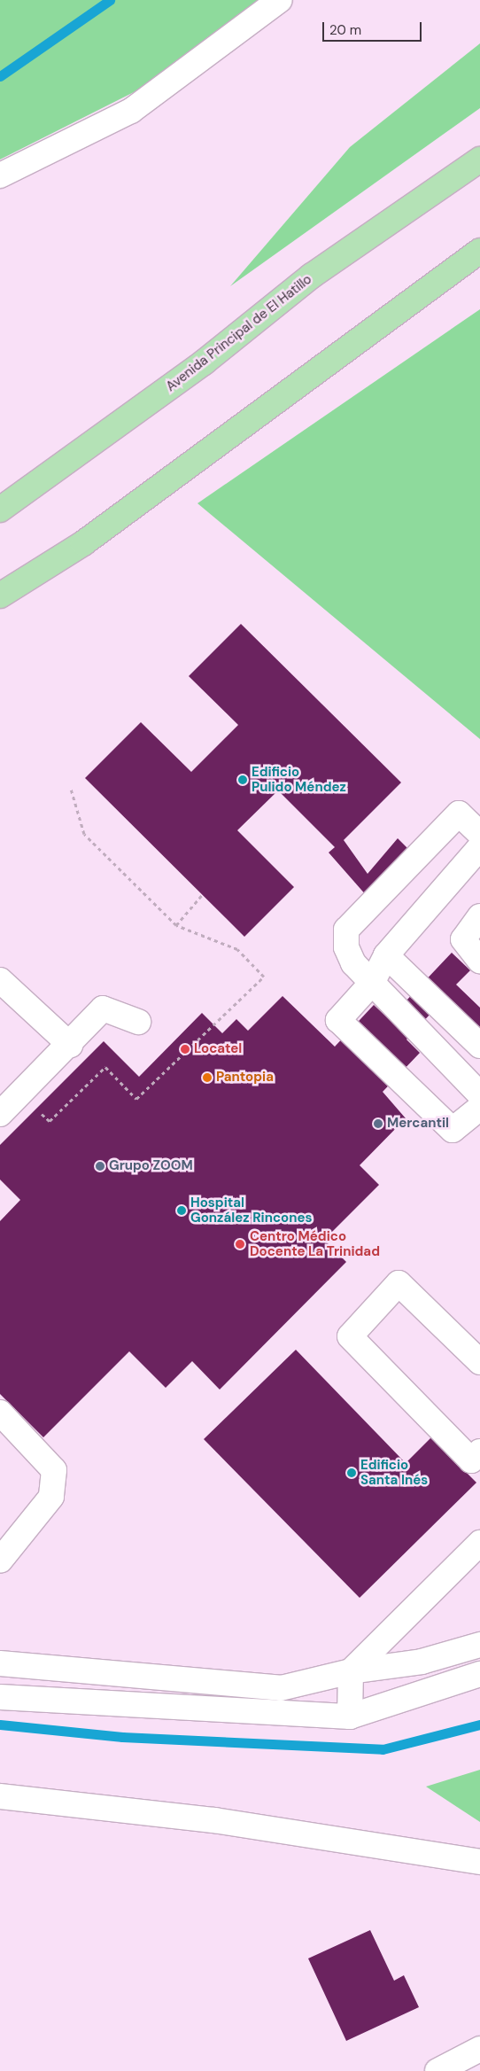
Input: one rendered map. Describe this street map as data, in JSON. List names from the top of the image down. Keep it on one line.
{"streets":{"main road":["Avenida Principal de El Hatillo"]},"places":["Edificio Pulido Méndez","Locatel","Pantopia","Mercantil","Grupo ZOOM","Hospital González Rincones","Centro Médico Docente La Trinidad","Edificio Santa Inés"],"scale_bar":"20 m"}
